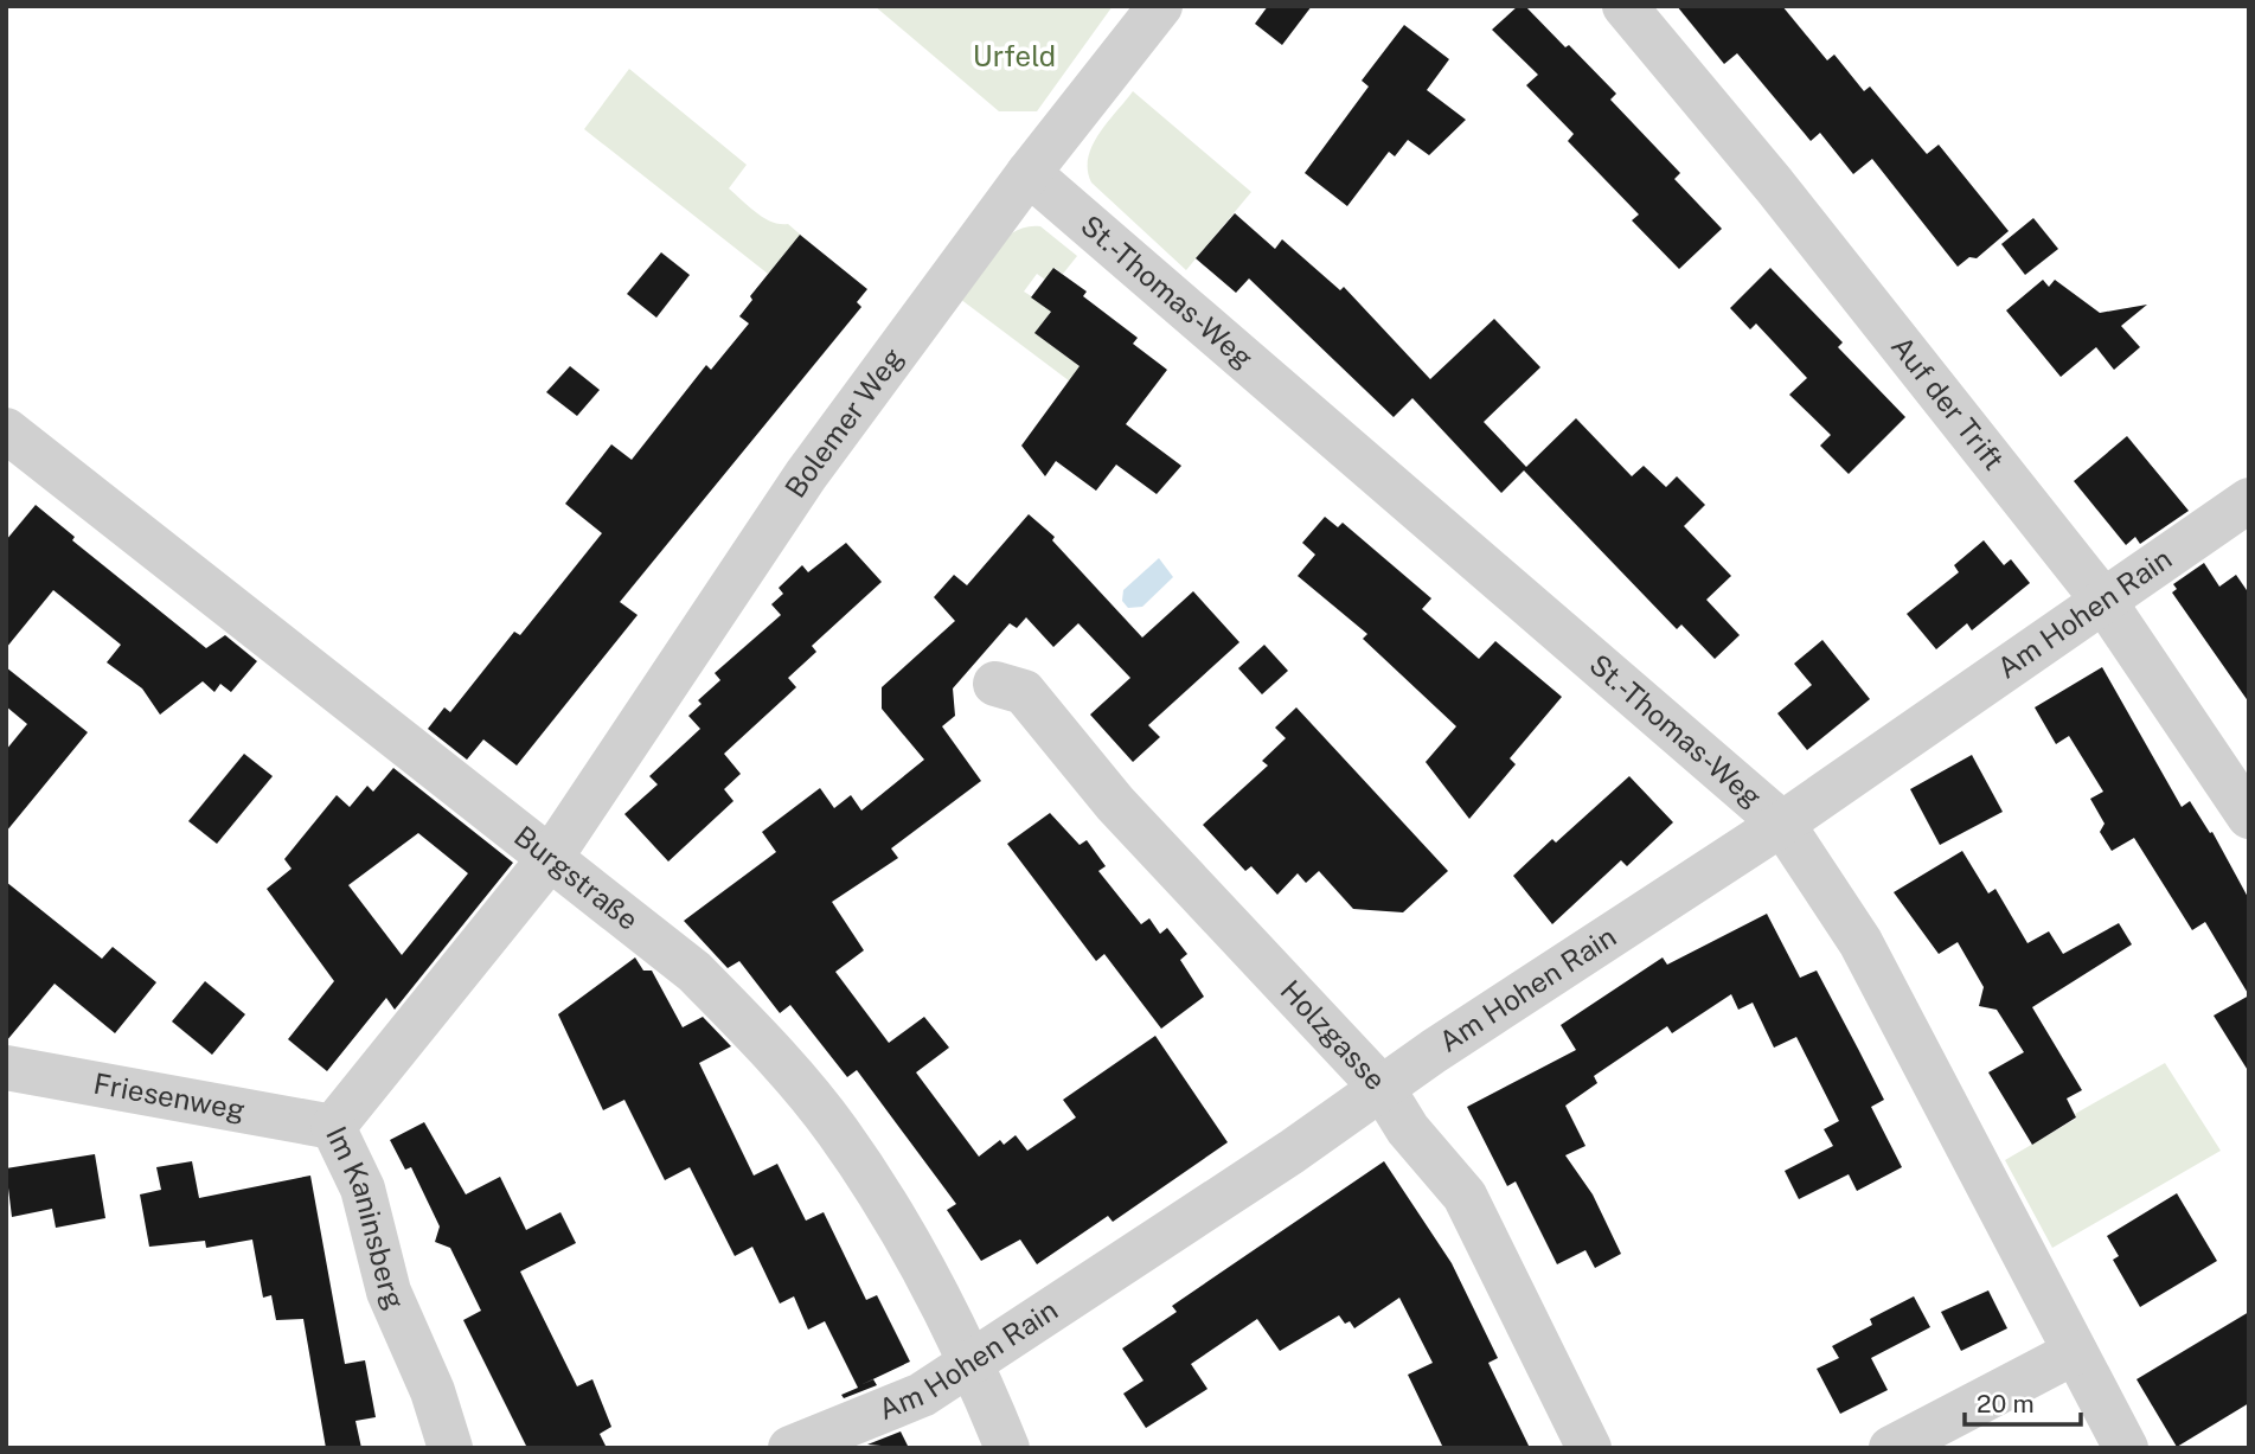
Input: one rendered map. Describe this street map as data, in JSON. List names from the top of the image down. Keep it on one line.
{"streets":{"street":["St.-Thomas-Weg","Auf der Trift","Bolemer Weg","Am Hohen Rain","Burgstraße","Holzgasse","Friesenweg","Im Kaninsberg"]},"crossings":[["St.-Thomas-Weg","Bolemer Weg"],["St.-Thomas-Weg","Am Hohen Rain"],["Auf der Trift","Am Hohen Rain"],["Bolemer Weg","Burgstraße"],["Bolemer Weg","Im Kaninsberg"],["Am Hohen Rain","Burgstraße"],["Am Hohen Rain","Holzgasse"],["Burgstraße","Im Kaninsberg"],["Friesenweg","Im Kaninsberg"]],"parks":["Urfeld"],"scale_bar":"20 m"}
